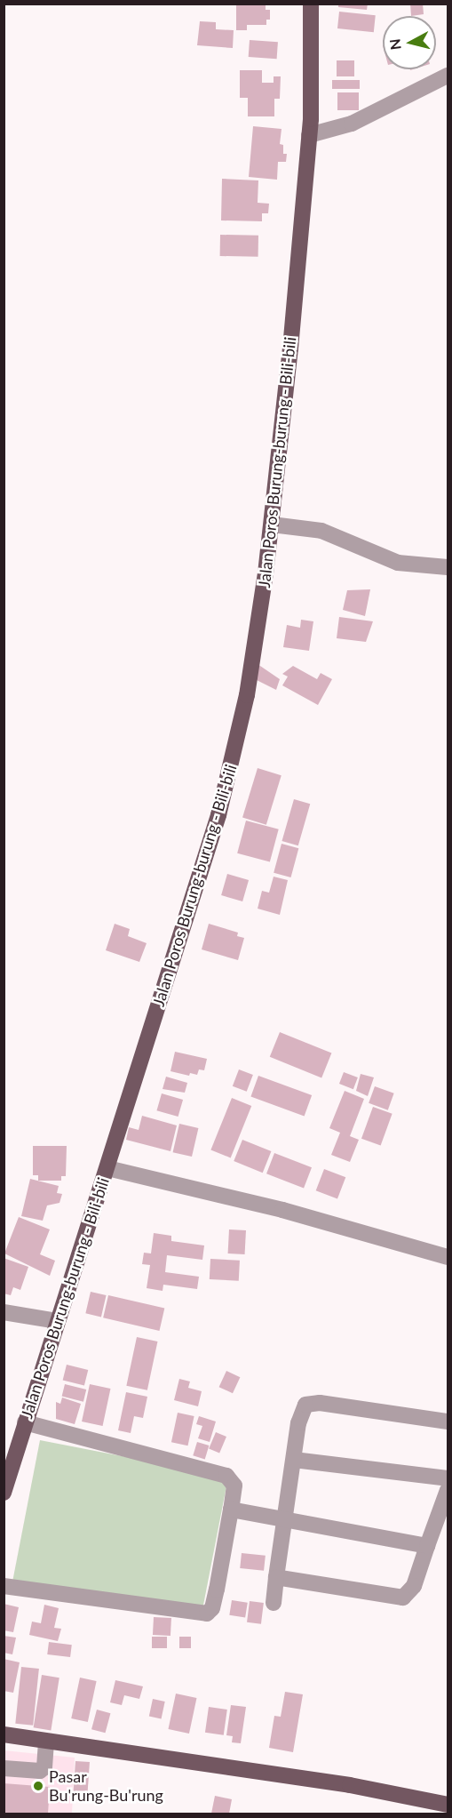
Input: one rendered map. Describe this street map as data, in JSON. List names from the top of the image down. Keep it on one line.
{"streets":{"main road":["Jalan Poros Burung-burung - Bili-bili"]},"places":["Pasar Bu'rung-Bu'rung"],"north":"left"}
